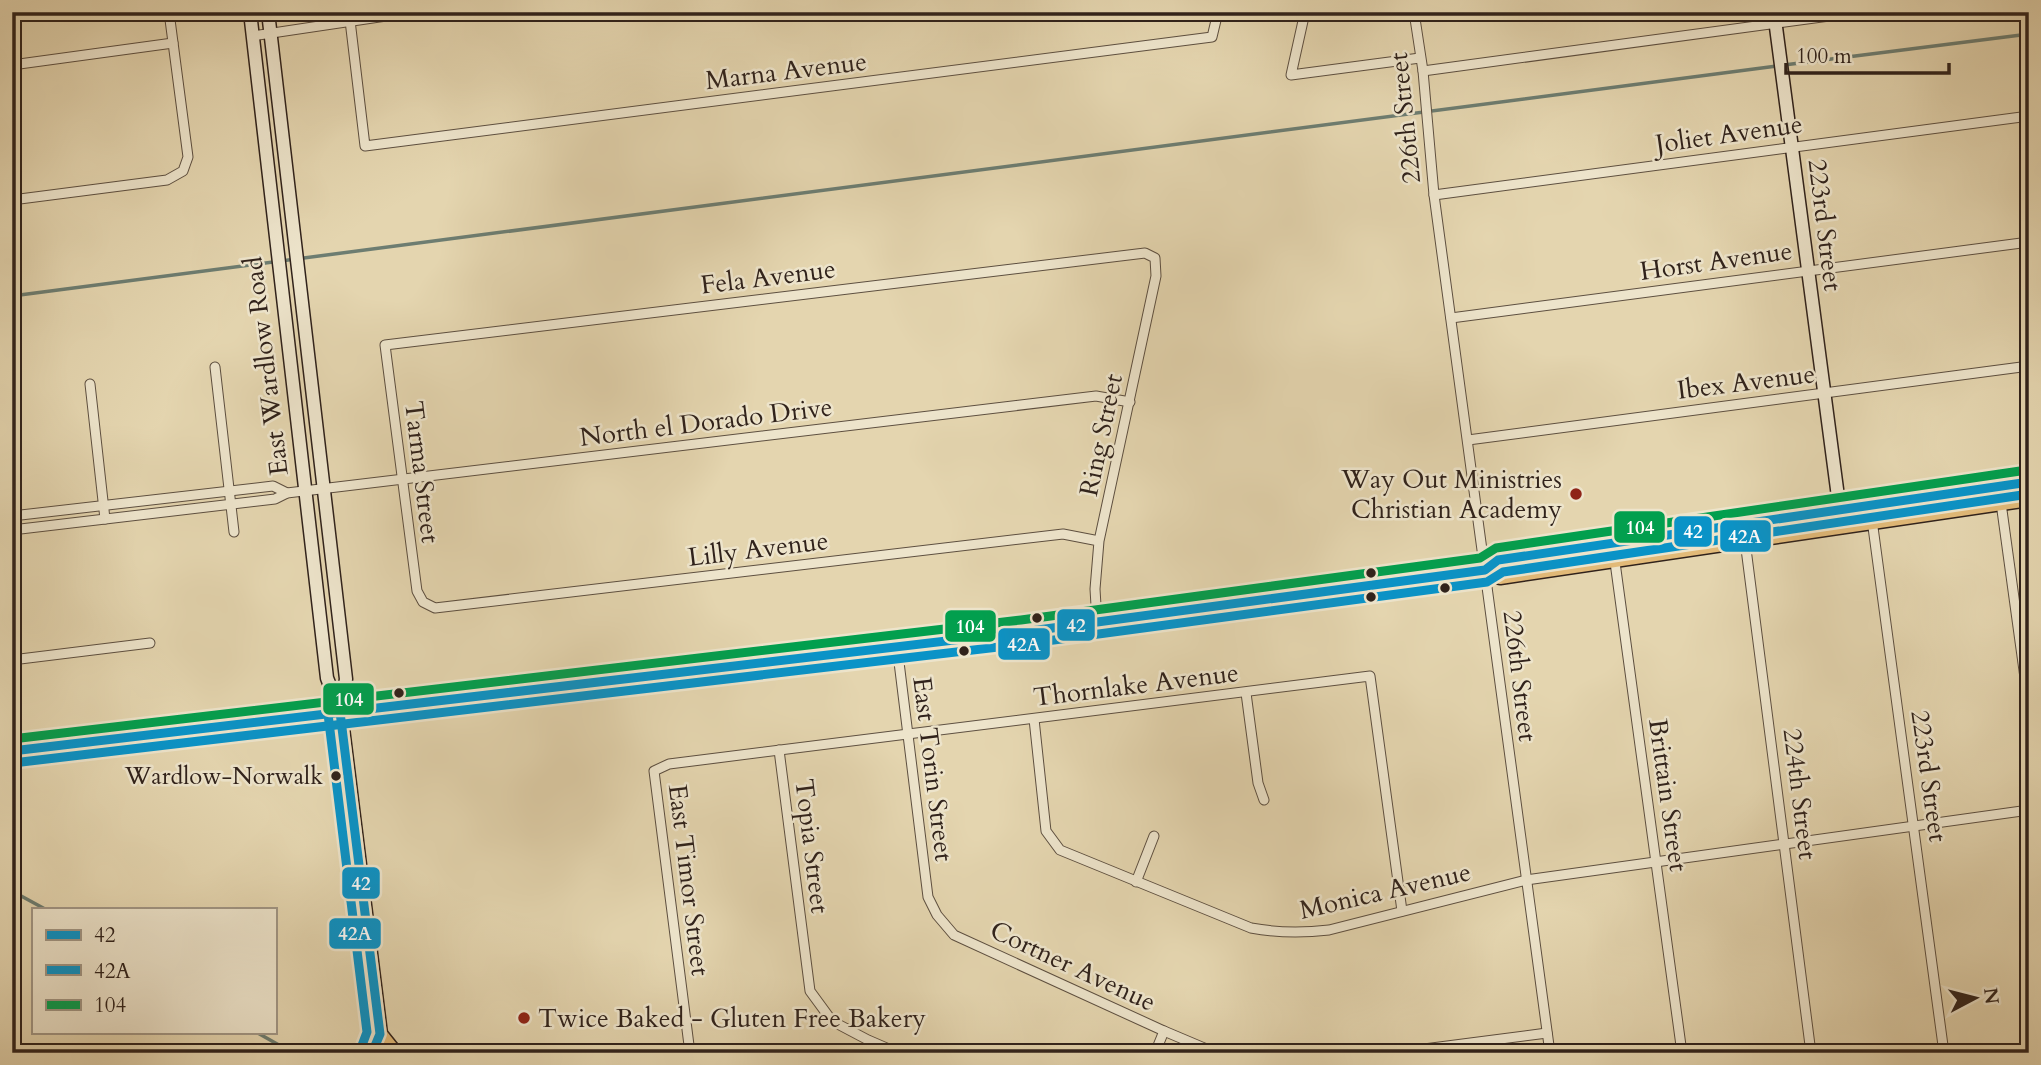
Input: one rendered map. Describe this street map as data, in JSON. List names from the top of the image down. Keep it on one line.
{"streets":{"main road":["223rd Street","East Wardlow Road"],"street":["Marna Avenue","226th Street","Joliet Avenue","Horst Avenue","Fela Avenue","Ibex Avenue","North el Dorado Drive","Ring Street","Tarma Street","Lilly Avenue","Thornlake Avenue","East Torin Street","224th Street","Brittain Street","Topia Street","East Timor Street","Monica Avenue","Cortner Avenue"]},"crossings":[["226th Street","Joliet Avenue"],["226th Street","Horst Avenue"],["226th Street","Ibex Avenue"],["226th Street","Monica Avenue"],["Joliet Avenue","223rd Street"],["223rd Street","Horst Avenue"],["223rd Street","Ibex Avenue"],["223rd Street","Monica Avenue"],["Fela Avenue","Ring Street"],["Fela Avenue","Tarma Street"],["East Wardlow Road","North el Dorado Drive"],["North el Dorado Drive","Ring Street"],["North el Dorado Drive","Tarma Street"],["Ring Street","Lilly Avenue"],["Tarma Street","Lilly Avenue"],["Thornlake Avenue","East Torin Street"],["Thornlake Avenue","Topia Street"],["Thornlake Avenue","East Timor Street"],["Thornlake Avenue","Monica Avenue"],["East Torin Street","Cortner Avenue"],["224th Street","Monica Avenue"],["Brittain Street","Monica Avenue"]],"places":["Way Out Ministries Christian Academy","Wardlow-Norwalk","Twice Baked - Gluten Free Bakery"],"lines":["transit line 104","transit line 42","transit line 42A"],"legend":["42","42A","104"],"scale_bar":"100 m","north":"right"}
